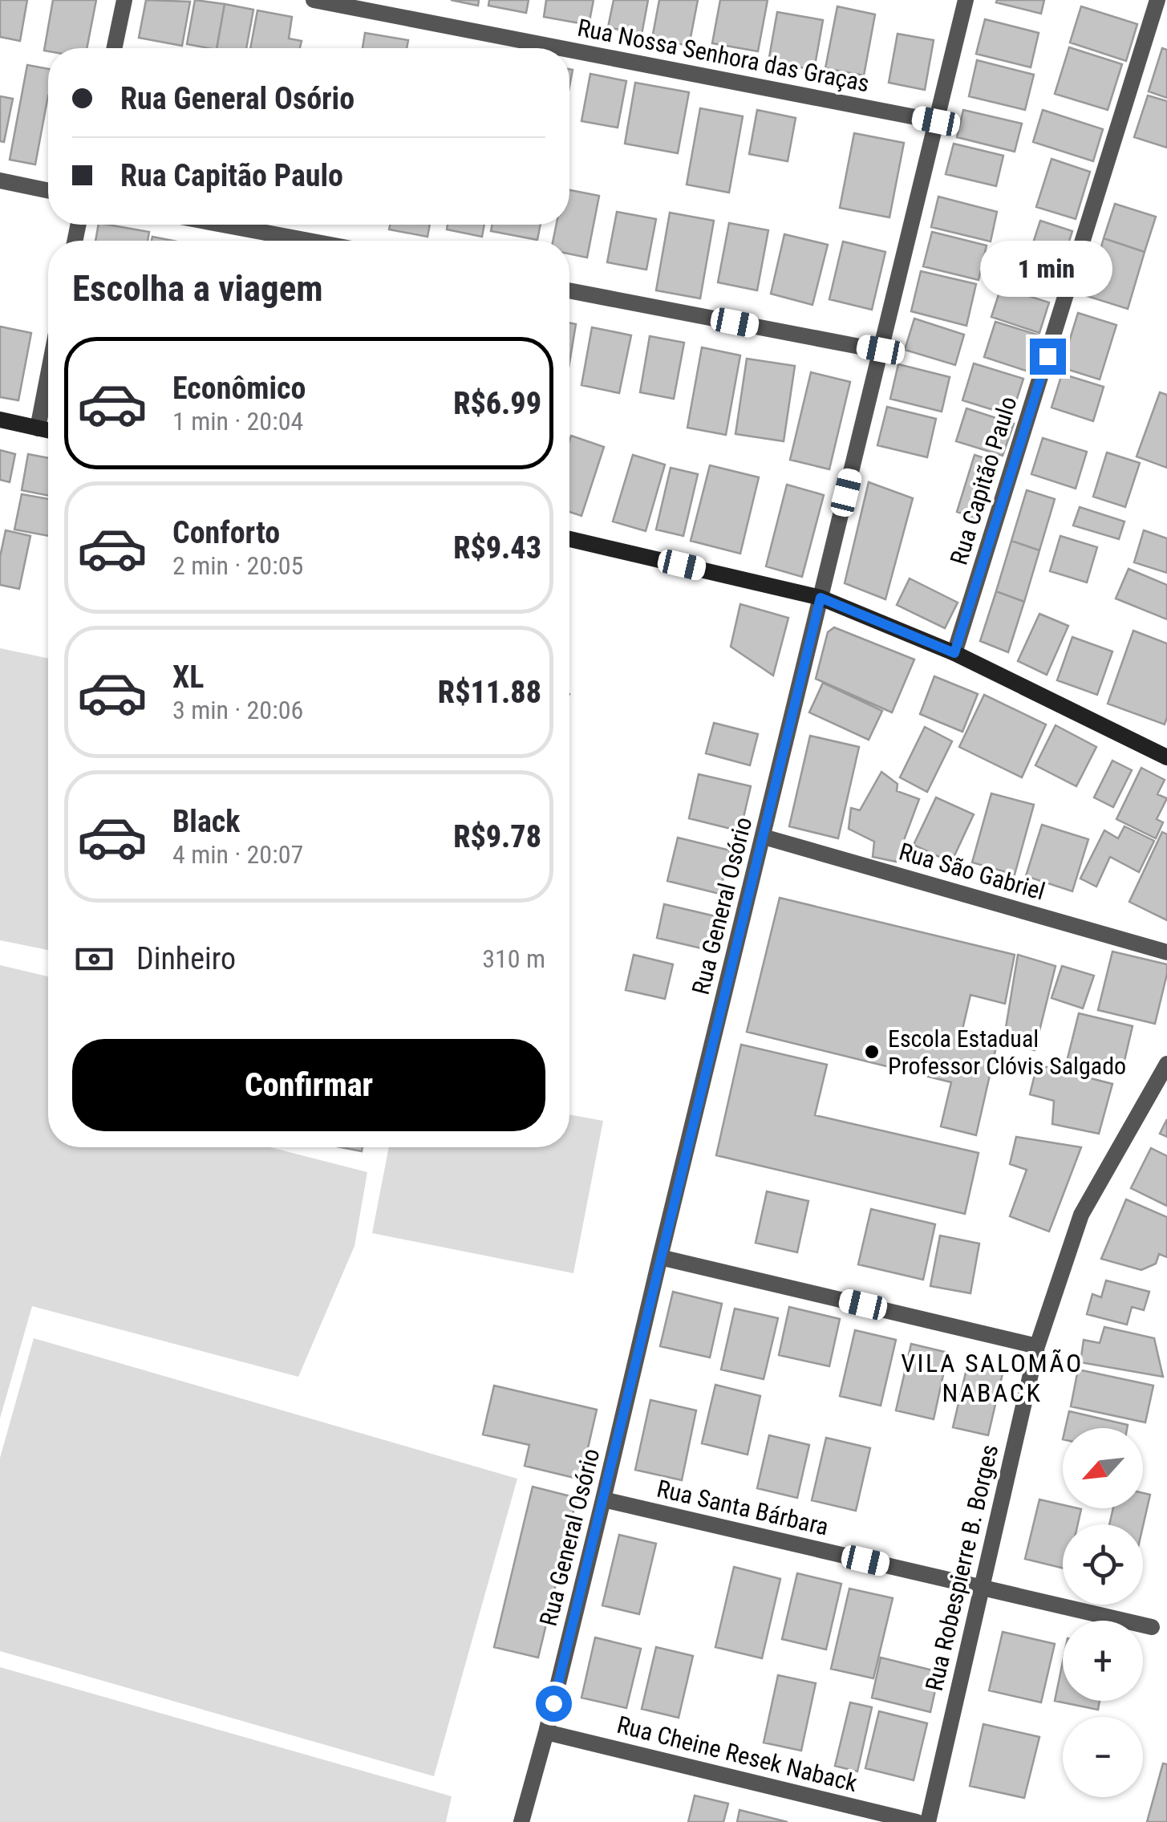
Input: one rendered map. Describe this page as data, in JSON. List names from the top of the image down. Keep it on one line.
{"streets":{"street":["Rua Nossa Senhora das Graças","Rua Capitão Paulo","Rua São Gabriel","Rua General Osório","Rua Santa Bárbara","Rua Robespierre B. Borges","Rua Cheine Resek Naback"]},"crossings":[["Rua Nossa Senhora das Graças","Rua General Osório"],["Rua São Gabriel","Rua General Osório"],["Rua General Osório","Rua Santa Bárbara"],["Rua General Osório","Rua Cheine Resek Naback"],["Rua Santa Bárbara","Rua Robespierre B. Borges"]],"districts":["VILA SALOMÃO NABACK"],"places":["Escola Estadual Professor Clóvis Salgado"],"north":"bottom left","page":{"banner":["Rua General Osório","Rua Capitão Paulo"],"bubble":"1 min","heading":"Escolha a viagem","list":[{"name":"Econômico","note":"1 min · 20:04","value":"R$6.99"},{"name":"Conforto","note":"2 min · 20:05","value":"R$9.43"},{"name":"XL","note":"3 min · 20:06","value":"R$11.88"},{"name":"Black","note":"4 min · 20:07","value":"R$9.78"}],"pay":["Dinheiro","310 m"],"buttons":"Confirmar","map_buttons":["+","−"]}}
